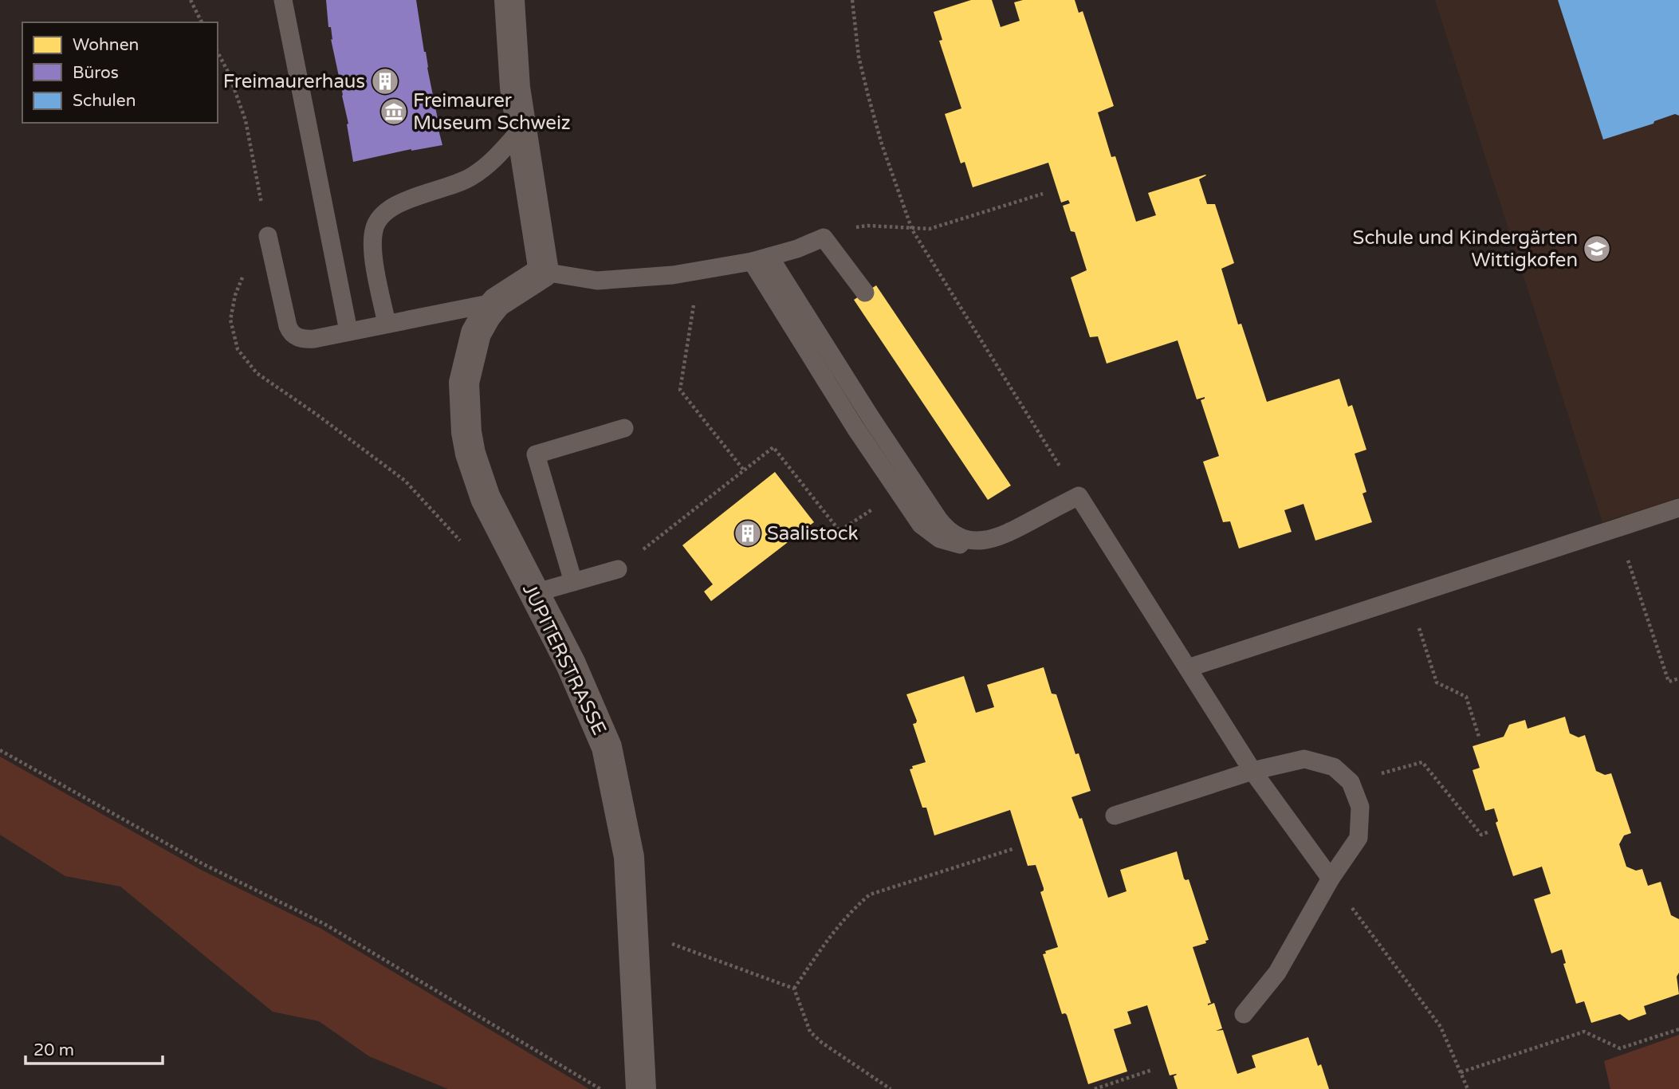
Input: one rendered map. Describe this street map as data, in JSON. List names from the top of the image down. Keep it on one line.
{"streets":{"street":["JUPITERSTRASSE"]},"places":{"building":["Freimaurerhaus","Saalistock"],"museum":["Freimaurer Museum Schweiz"],"school or university":["Schule und Kindergärten Wittigkofen"]},"legend":["Wohnen","Büros","Schulen"],"scale_bar":"20 m"}
